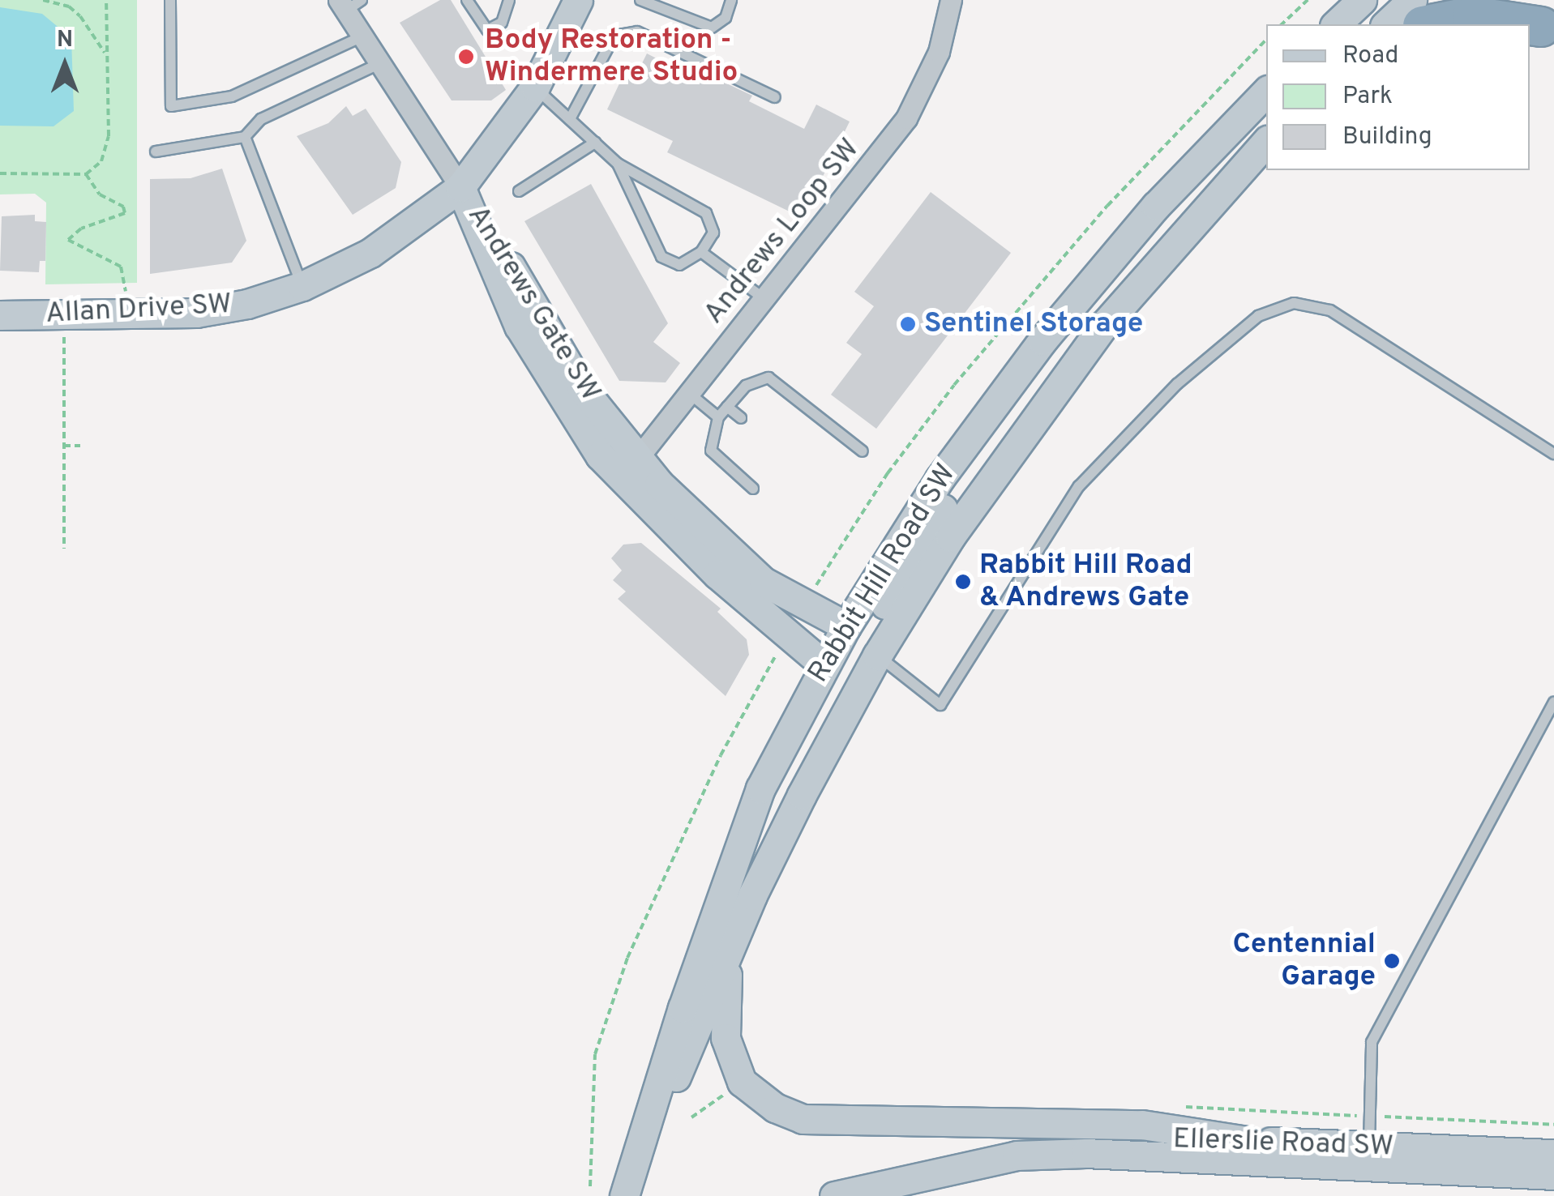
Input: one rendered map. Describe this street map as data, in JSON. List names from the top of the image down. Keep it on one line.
{"streets":{"main road":["Andrews Gate SW","Allan Drive SW","Rabbit Hill Road SW","Ellerslie Road SW"],"street":["Andrews Loop SW"]},"crossings":[["Andrews Loop SW","Andrews Gate SW"],["Andrews Gate SW","Allan Drive SW"],["Andrews Gate SW","Rabbit Hill Road SW"]],"places":["Body Restoration - Windermere Studio","Sentinel Storage","Rabbit Hill Road & Andrews Gate","Centennial Garage"],"legend":["Road","Park","Building"],"north":"top"}
